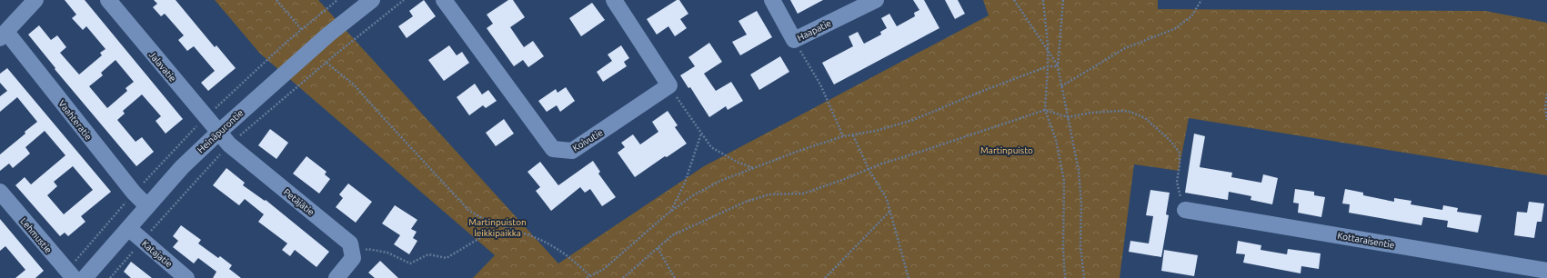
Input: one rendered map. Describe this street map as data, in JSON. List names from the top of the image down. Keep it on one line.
{"streets":{"street":["Haapatie","Jalavatie","Vaahteratie","Heinäpurontie","Koivutie","Petäjätie","Lehmustie","Kottaraisentie","Katajatie"]},"crossings":[["Jalavatie","Heinäpurontie"],["Jalavatie","Petäjätie"],["Vaahteratie","Heinäpurontie"],["Heinäpurontie","Petäjätie"],["Heinäpurontie","Katajatie"]],"parks":["Martinpuisto","Martinpuiston leikkipaikka"]}
